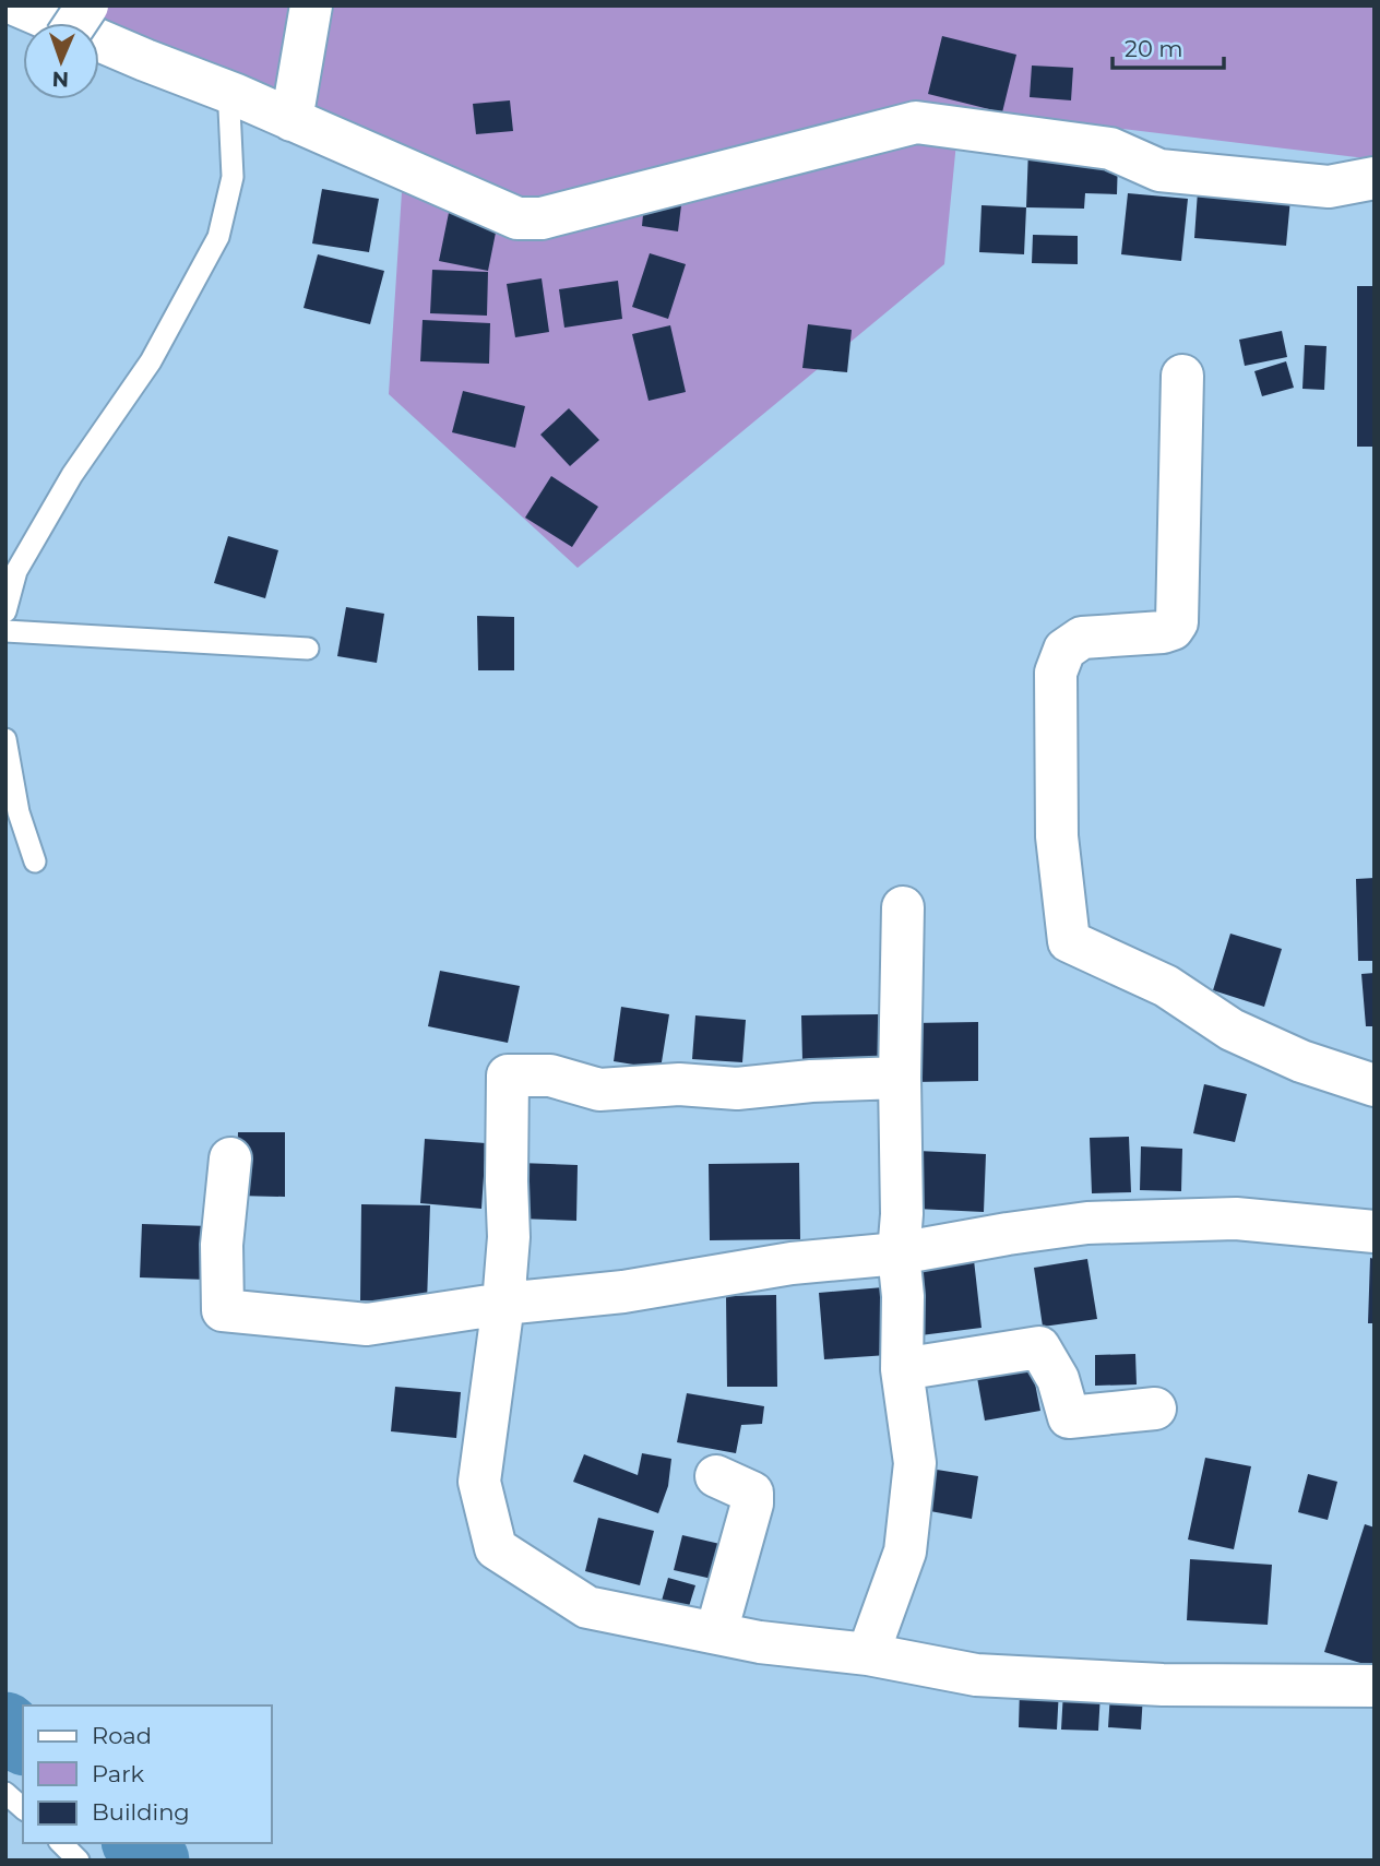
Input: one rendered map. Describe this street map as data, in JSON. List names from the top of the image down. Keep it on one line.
{"legend":["Road","Park","Building"],"scale_bar":"20 m","north":"bottom"}
